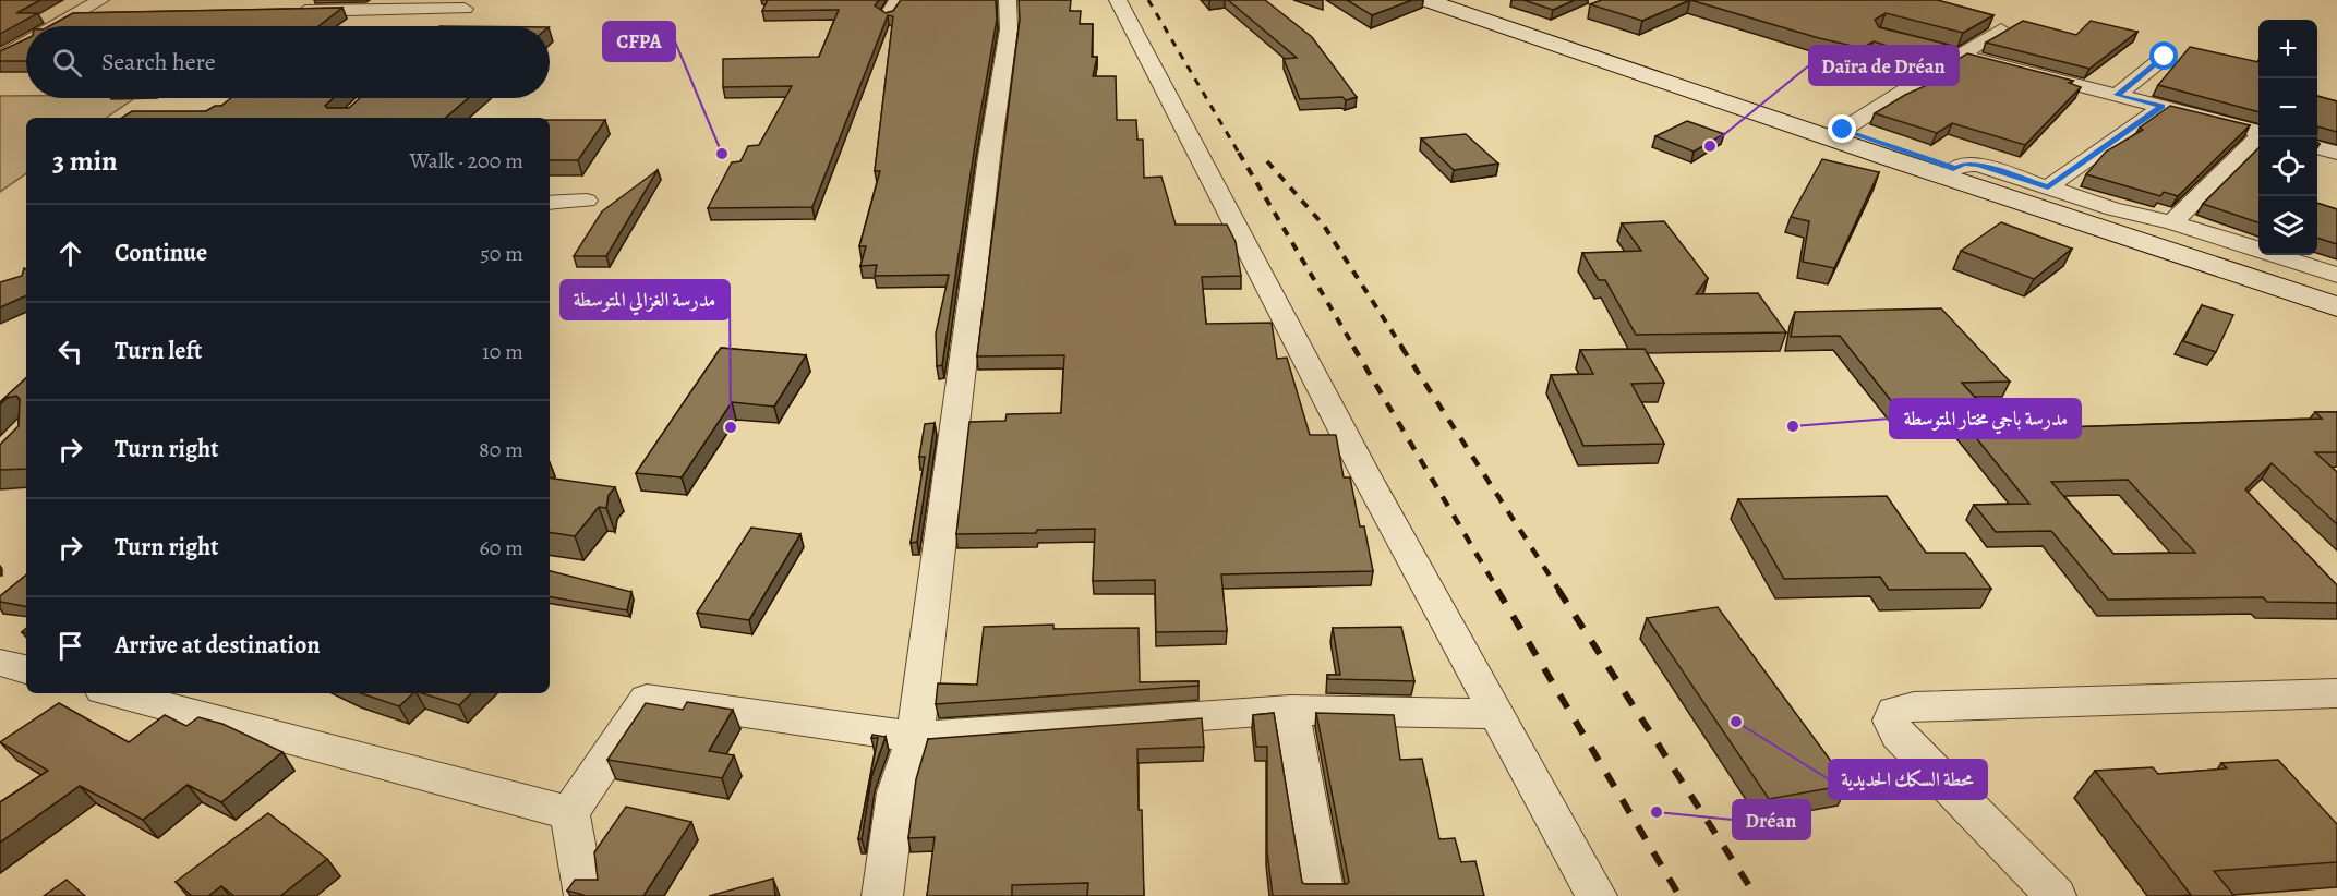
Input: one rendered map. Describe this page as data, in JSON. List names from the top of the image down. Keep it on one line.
{"places":["Daïra de Dréan","CFPA","مدرسة باجي مختار المتوسطة","مدرسة الغزالي المتوسطة","محطة السكك الحديدية","Dréan"],"page":{"map_buttons":["+","−"],"search":"Search here","heading":["3 min","Walk · 200 m"],"list":[["Continue","50 m"],["Turn left","10 m"],["Turn right","80 m"],["Turn right","60 m"],"Arrive at destination"]}}
